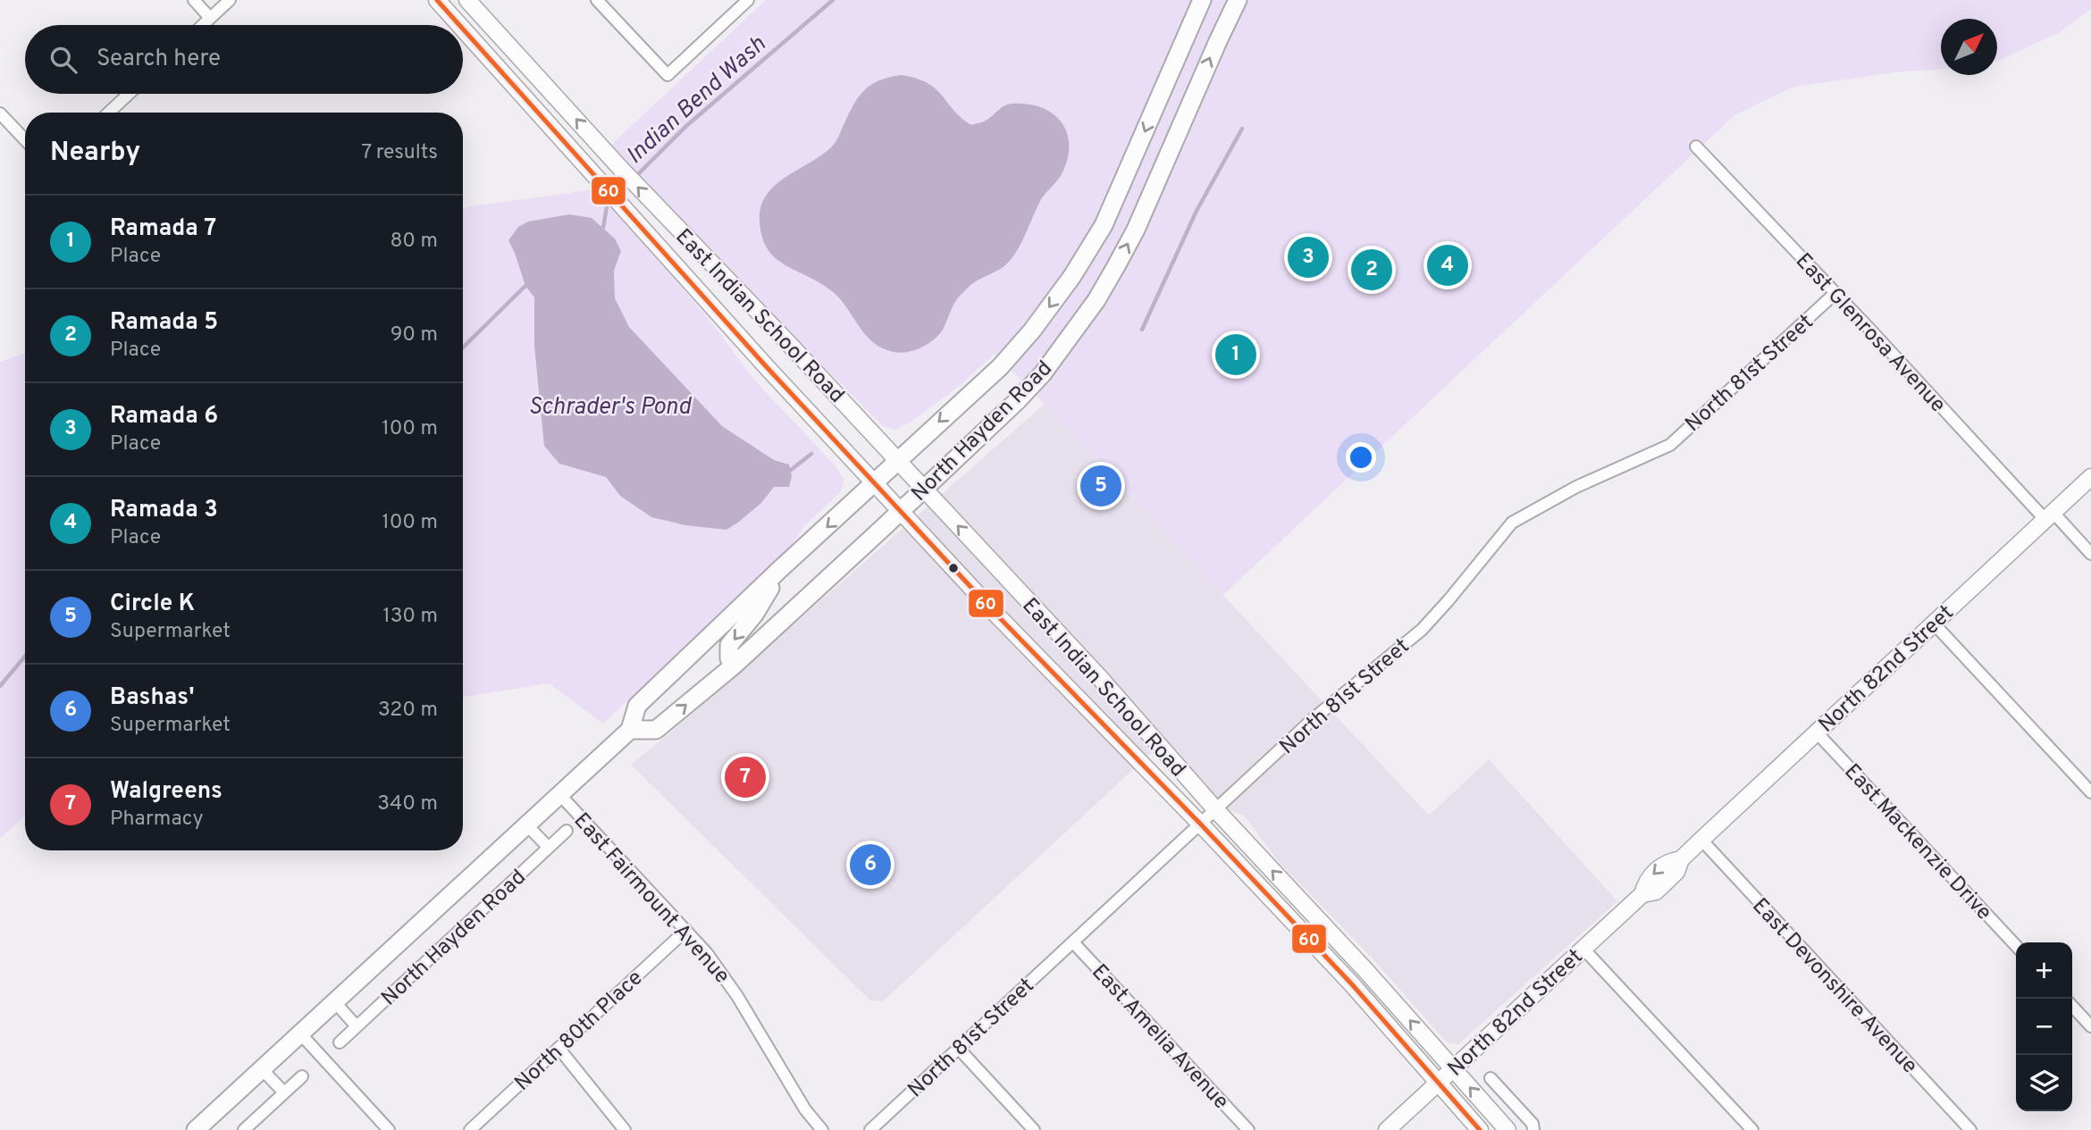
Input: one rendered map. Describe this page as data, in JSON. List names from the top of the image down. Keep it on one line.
{"streets":{"main road":["East Indian School Road","North Hayden Road","North 82nd Street"],"street":["East Glenrosa Avenue","North 81st Street","East Mackenzie Drive","East Fairmount Avenue","East Devonshire Avenue","North 80th Place","East Amelia Avenue"]},"crossings":[["East Indian School Road","North 81st Street"],["East Indian School Road","North Hayden Road"],["East Indian School Road","North 82nd Street"],["East Glenrosa Avenue","North 81st Street"],["East Glenrosa Avenue","North 82nd Street"],["North 81st Street","East Amelia Avenue"],["North Hayden Road","East Fairmount Avenue"],["North 82nd Street","East Mackenzie Drive"],["North 82nd Street","East Devonshire Avenue"],["East Fairmount Avenue","North 80th Place"]],"water":["Indian Bend Wash","Schrader's Pond"],"lines":["transit line 60"],"north":"top right","page":{"search":"Search here","heading":["Nearby","7 results"],"list":[{"mark":"1","name":"Ramada 7","note":"Place","value":"80 m"},{"mark":"2","name":"Ramada 5","note":"Place","value":"90 m"},{"mark":"3","name":"Ramada 6","note":"Place","value":"100 m"},{"mark":"4","name":"Ramada 3","note":"Place","value":"100 m"},{"mark":"5","name":"Circle K","note":"Supermarket","value":"130 m"},{"mark":"6","name":"Bashas'","note":"Supermarket","value":"320 m"},{"mark":"7","name":"Walgreens","note":"Pharmacy","value":"340 m"}],"pins":["3","4","2","1","5","7","6"],"map_buttons":["+","−"]}}
